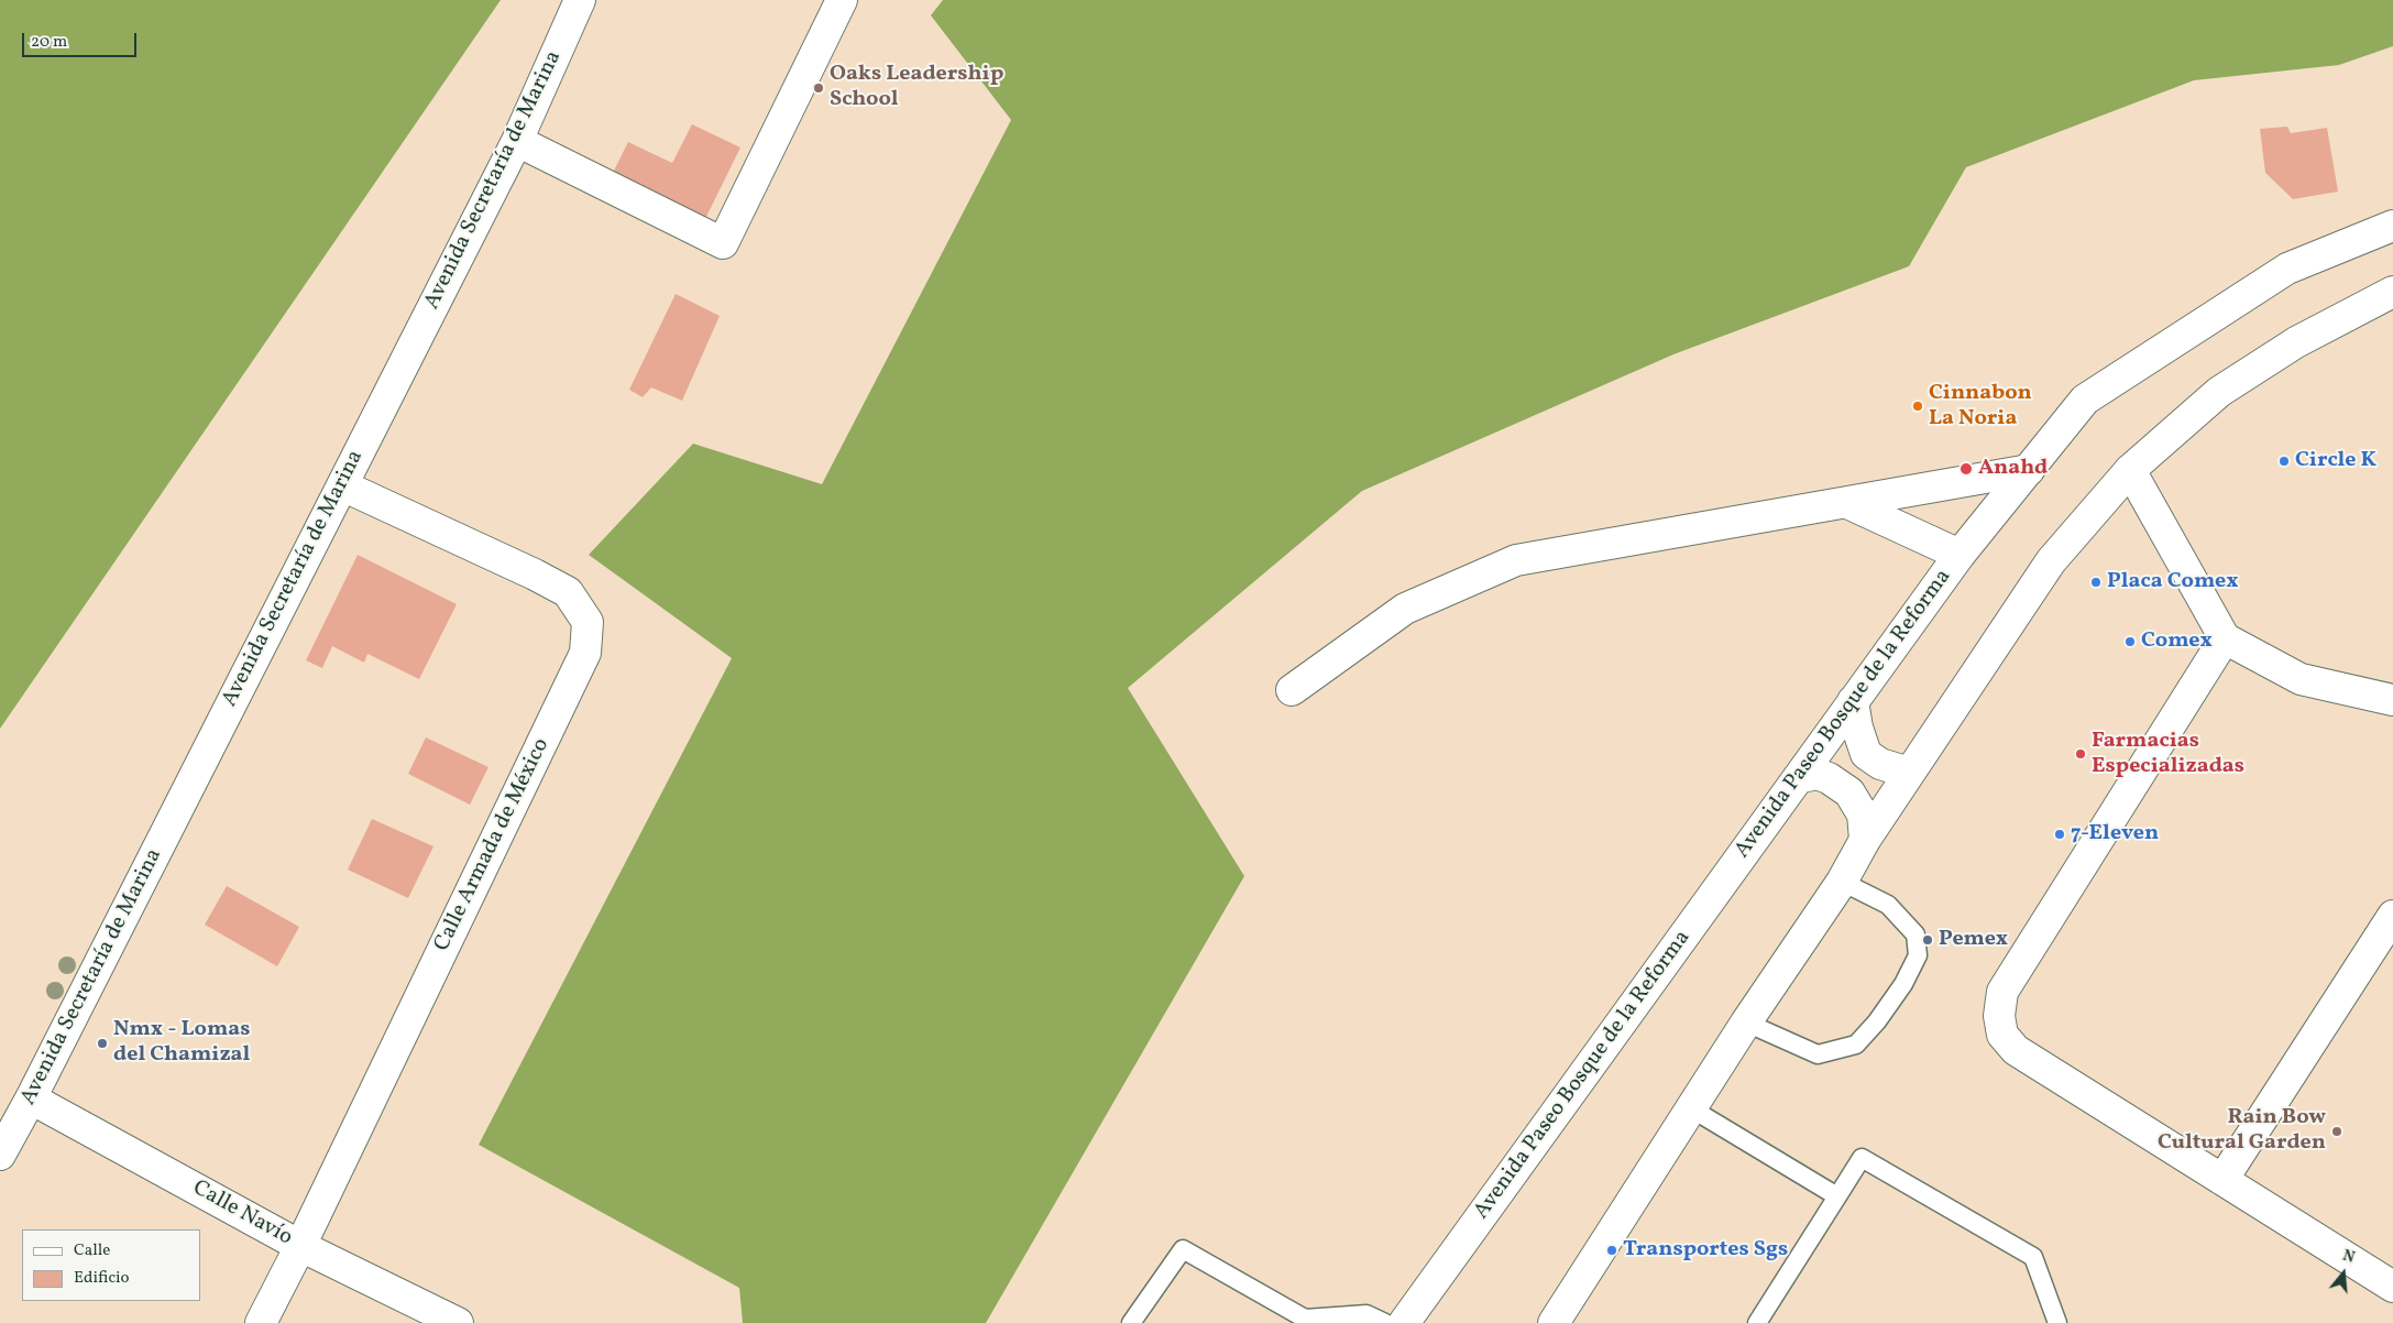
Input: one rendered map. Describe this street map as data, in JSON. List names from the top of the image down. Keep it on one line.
{"streets":{"street":["Avenida Secretaría de Marina","Avenida Paseo Bosque de la Reforma","Calle Armada de México","Calle Navío"]},"crossings":[["Avenida Secretaría de Marina","Calle Armada de México"],["Avenida Secretaría de Marina","Calle Navío"],["Calle Armada de México","Calle Navío"]],"places":["Oaks Leadership School","Cinnabon La Noria","Circle K","Anahd","Placa Comex","Comex","Farmacias Especializadas","7-Eleven","Pemex","Nmx - Lomas del Chamizal","Rain Bow Cultural Garden","Transportes Sgs"],"legend":["Calle","Edificio"],"scale_bar":"20 m","north":"top"}
